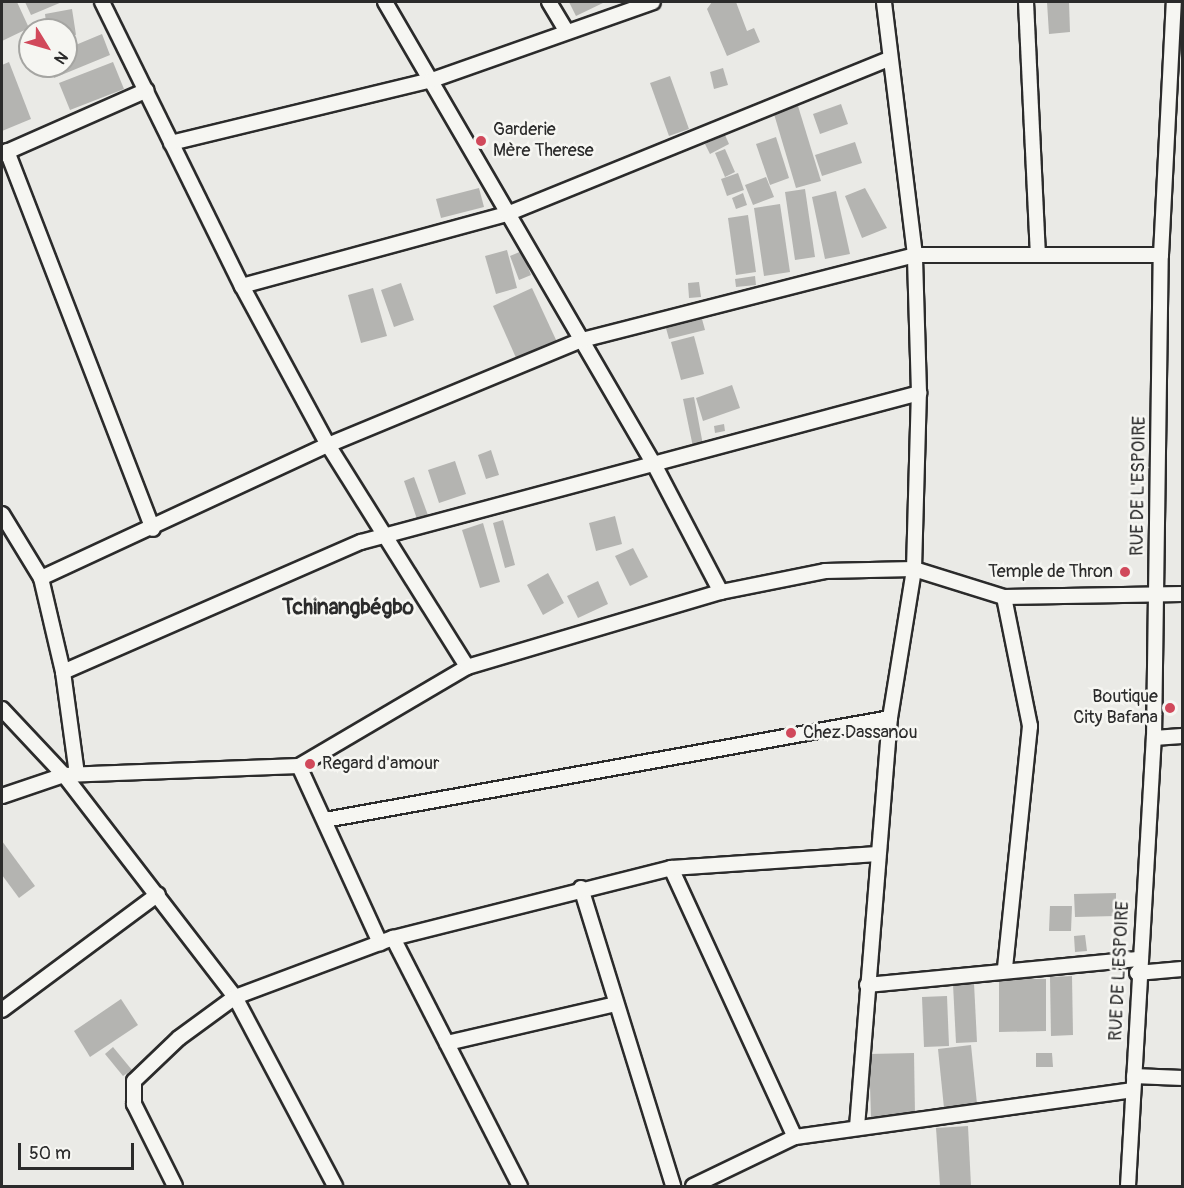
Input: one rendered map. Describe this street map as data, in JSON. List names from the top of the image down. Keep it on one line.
{"streets":{"street":["RUE DE L'ESPOIRE"]},"districts":["Tchinangbégbo"],"places":["Garderie Mère Therese","Temple de Thron","Boutique City Bafana","Chez Dassanou","Regard d'amour"],"scale_bar":"50 m","north":"bottom right"}
